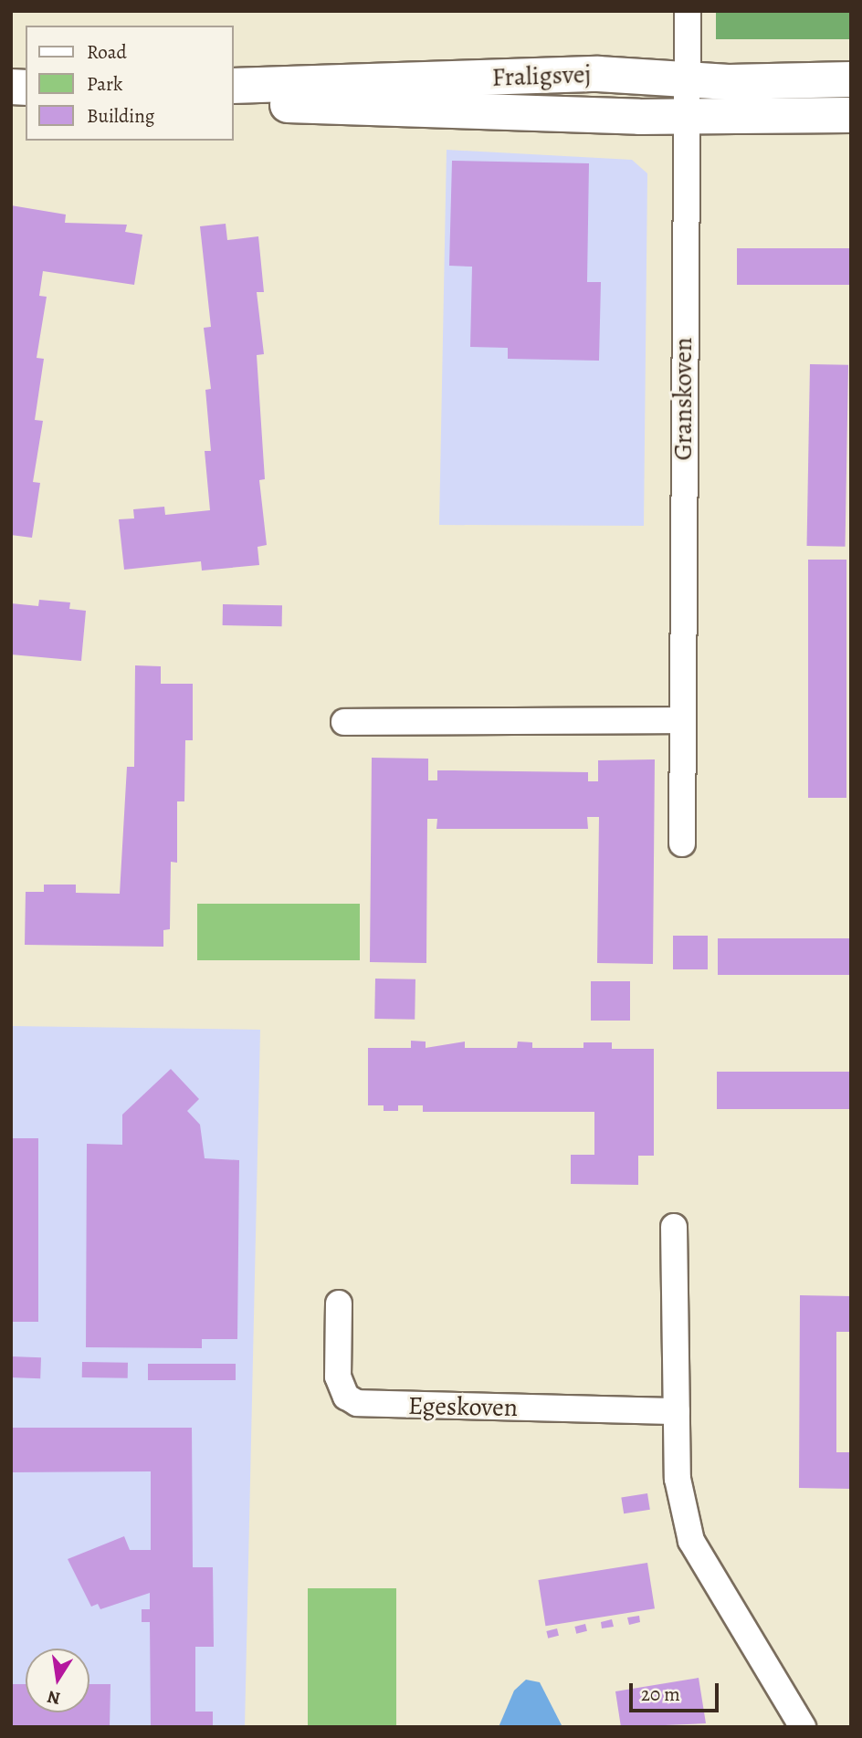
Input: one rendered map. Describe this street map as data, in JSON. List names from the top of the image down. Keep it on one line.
{"streets":{"street":["Fraligsvej","Granskoven","Egeskoven"]},"crossings":[["Fraligsvej","Granskoven"]],"legend":["Road","Park","Building"],"scale_bar":"20 m","north":"bottom"}
